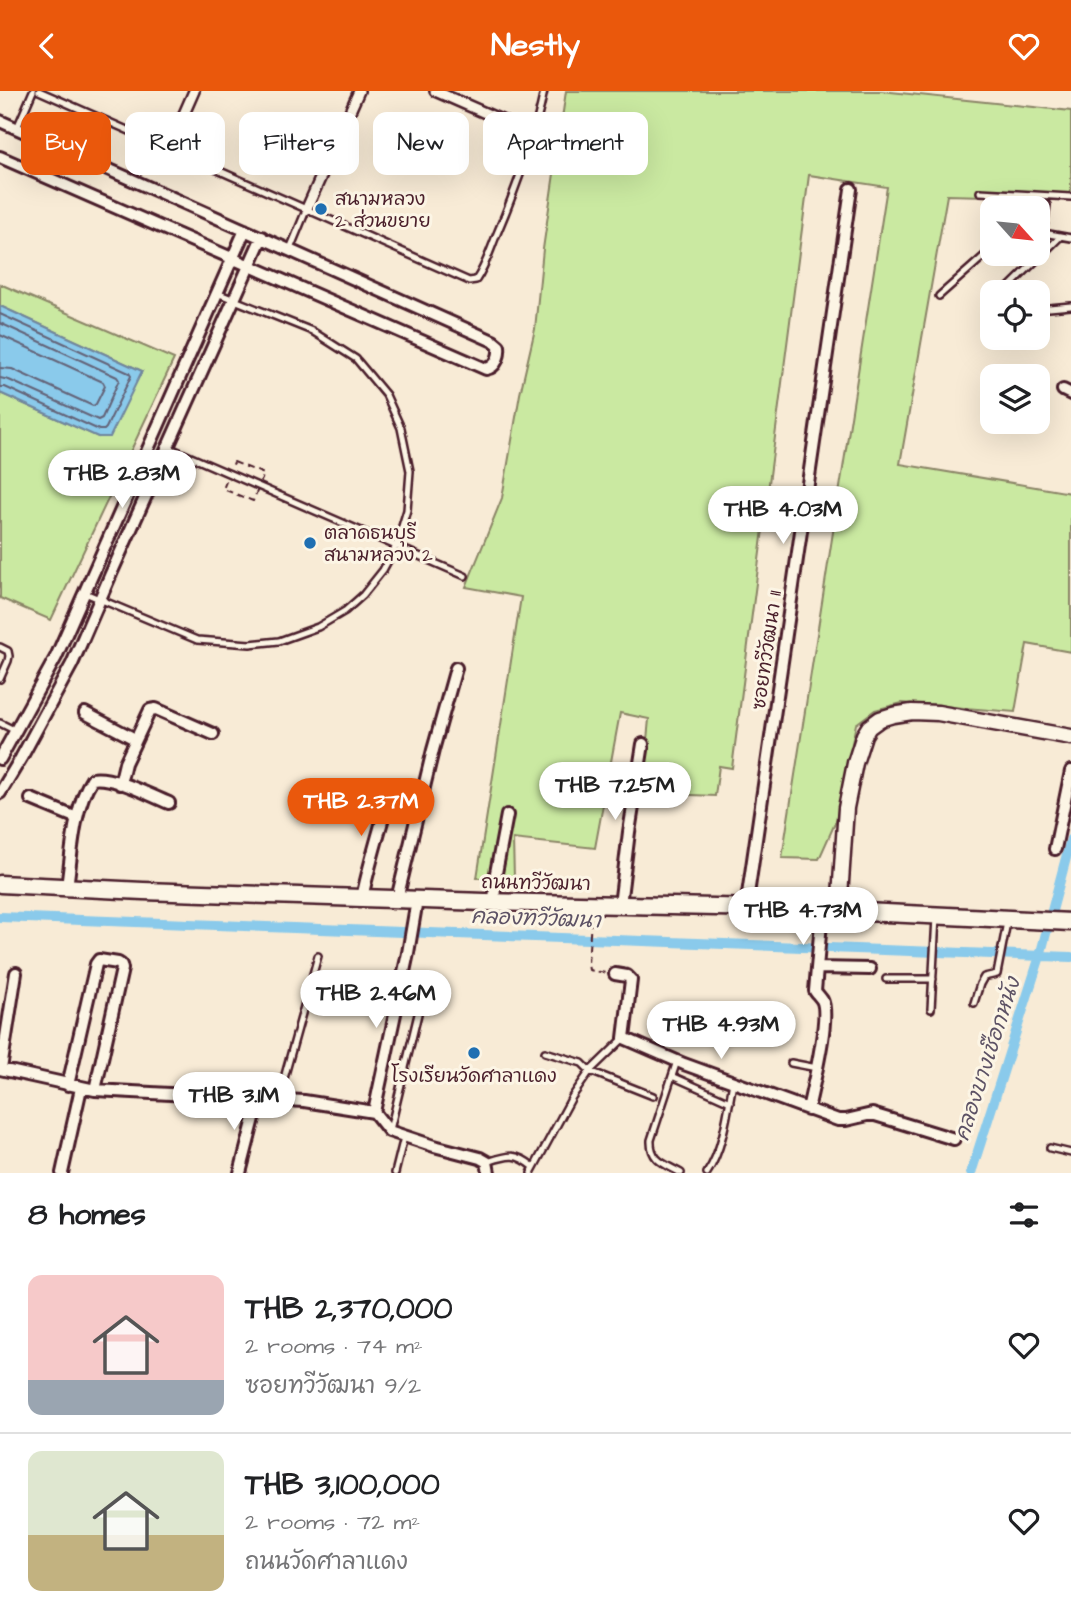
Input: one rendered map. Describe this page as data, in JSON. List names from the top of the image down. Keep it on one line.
{"streets":{"main road":["ถนนทวีวัฒนา"],"street":["ซอยทวีวัฒนา 11"]},"crossings":[["ซอยทวีวัฒนา 11","ถนนทวีวัฒนา"]],"water":["คลองทวีวัฒนา","คลองบางเชือกหนัง"],"places":["สนามหลวง 2 ส่วนขยาย","ตลาดธนบุรี สนามหลวง 2","โรงเรียนวัดศาลาแดง"],"north":"bottom right","page":{"header":"Nestly","chip":["Buy","Rent","Filters","New","Apartment"],"price":["THB 2.83M","THB 4.03M","THB 7.25M","THB 2.37M","THB 4.73M","THB 2.46M","THB 4.93M","THB 3.1M"],"heading":"8 homes","list":[{"name":"THB 2,370,000","note":"2 rooms · 74 m² · ซอยทวีวัฒนา 9/2"},{"name":"THB 3,100,000","note":"2 rooms · 72 m² · ถนนวัดศาลาแดง"}]}}
